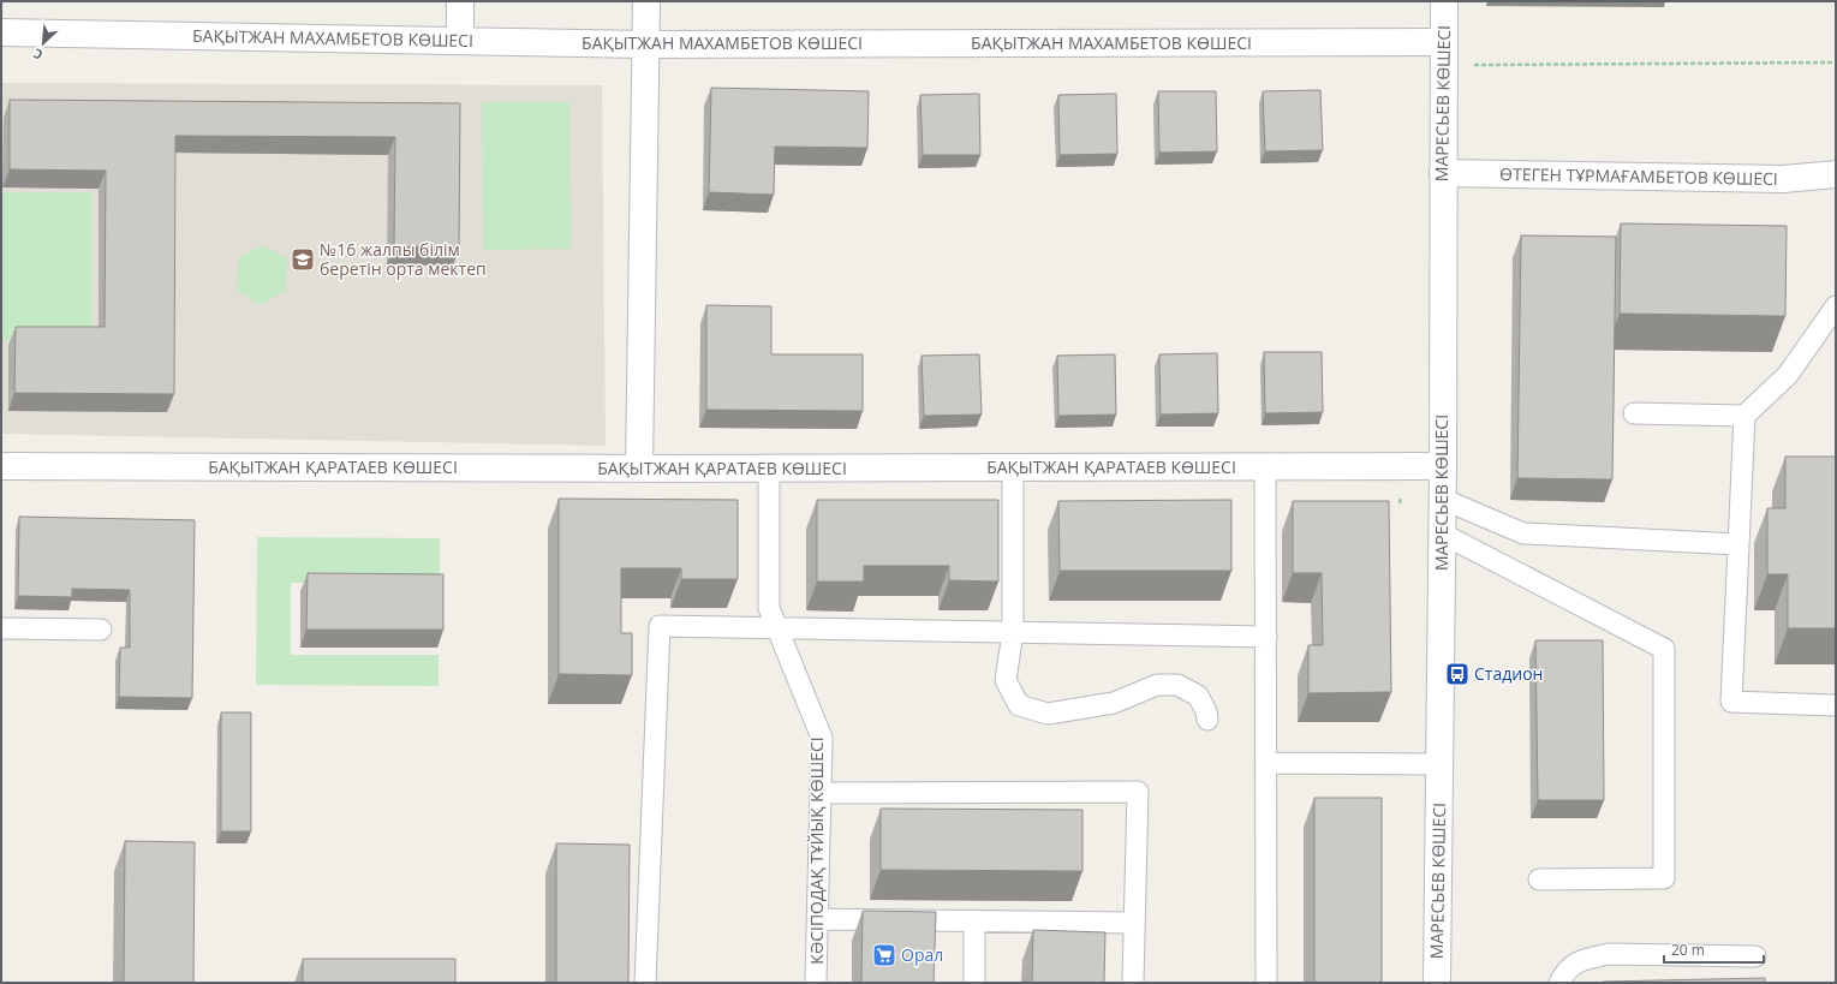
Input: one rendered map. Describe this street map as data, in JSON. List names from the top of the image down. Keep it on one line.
{"streets":{"street":["БАҚЫТЖАН МАХАМБЕТОВ КӨШЕСІ","МАРЕСЬЕВ КӨШЕСІ","ӨТЕГЕН ТҰРМАҒАМБЕТОВ КӨШЕСІ","БАҚЫТЖАН ҚАРАТАЕВ КӨШЕСІ"],"lane":["КӘСІПОДАҚ ТҰЙЫҚ КӨШЕСІ"]},"crossings":[["БАҚЫТЖАН МАХАМБЕТОВ КӨШЕСІ","МАРЕСЬЕВ КӨШЕСІ"],["МАРЕСЬЕВ КӨШЕСІ","ӨТЕГЕН ТҰРМАҒАМБЕТОВ КӨШЕСІ"],["МАРЕСЬЕВ КӨШЕСІ","БАҚЫТЖАН ҚАРАТАЕВ КӨШЕСІ"],["БАҚЫТЖАН ҚАРАТАЕВ КӨШЕСІ","КӘСІПОДАҚ ТҰЙЫҚ КӨШЕСІ"]],"places":{"school or university":["№16 жалпы білім беретін орта мектеп"],"bus stop":["Стадион"],"supermarket":["Орал"]},"scale_bar":"20 m","north":"bottom left"}
